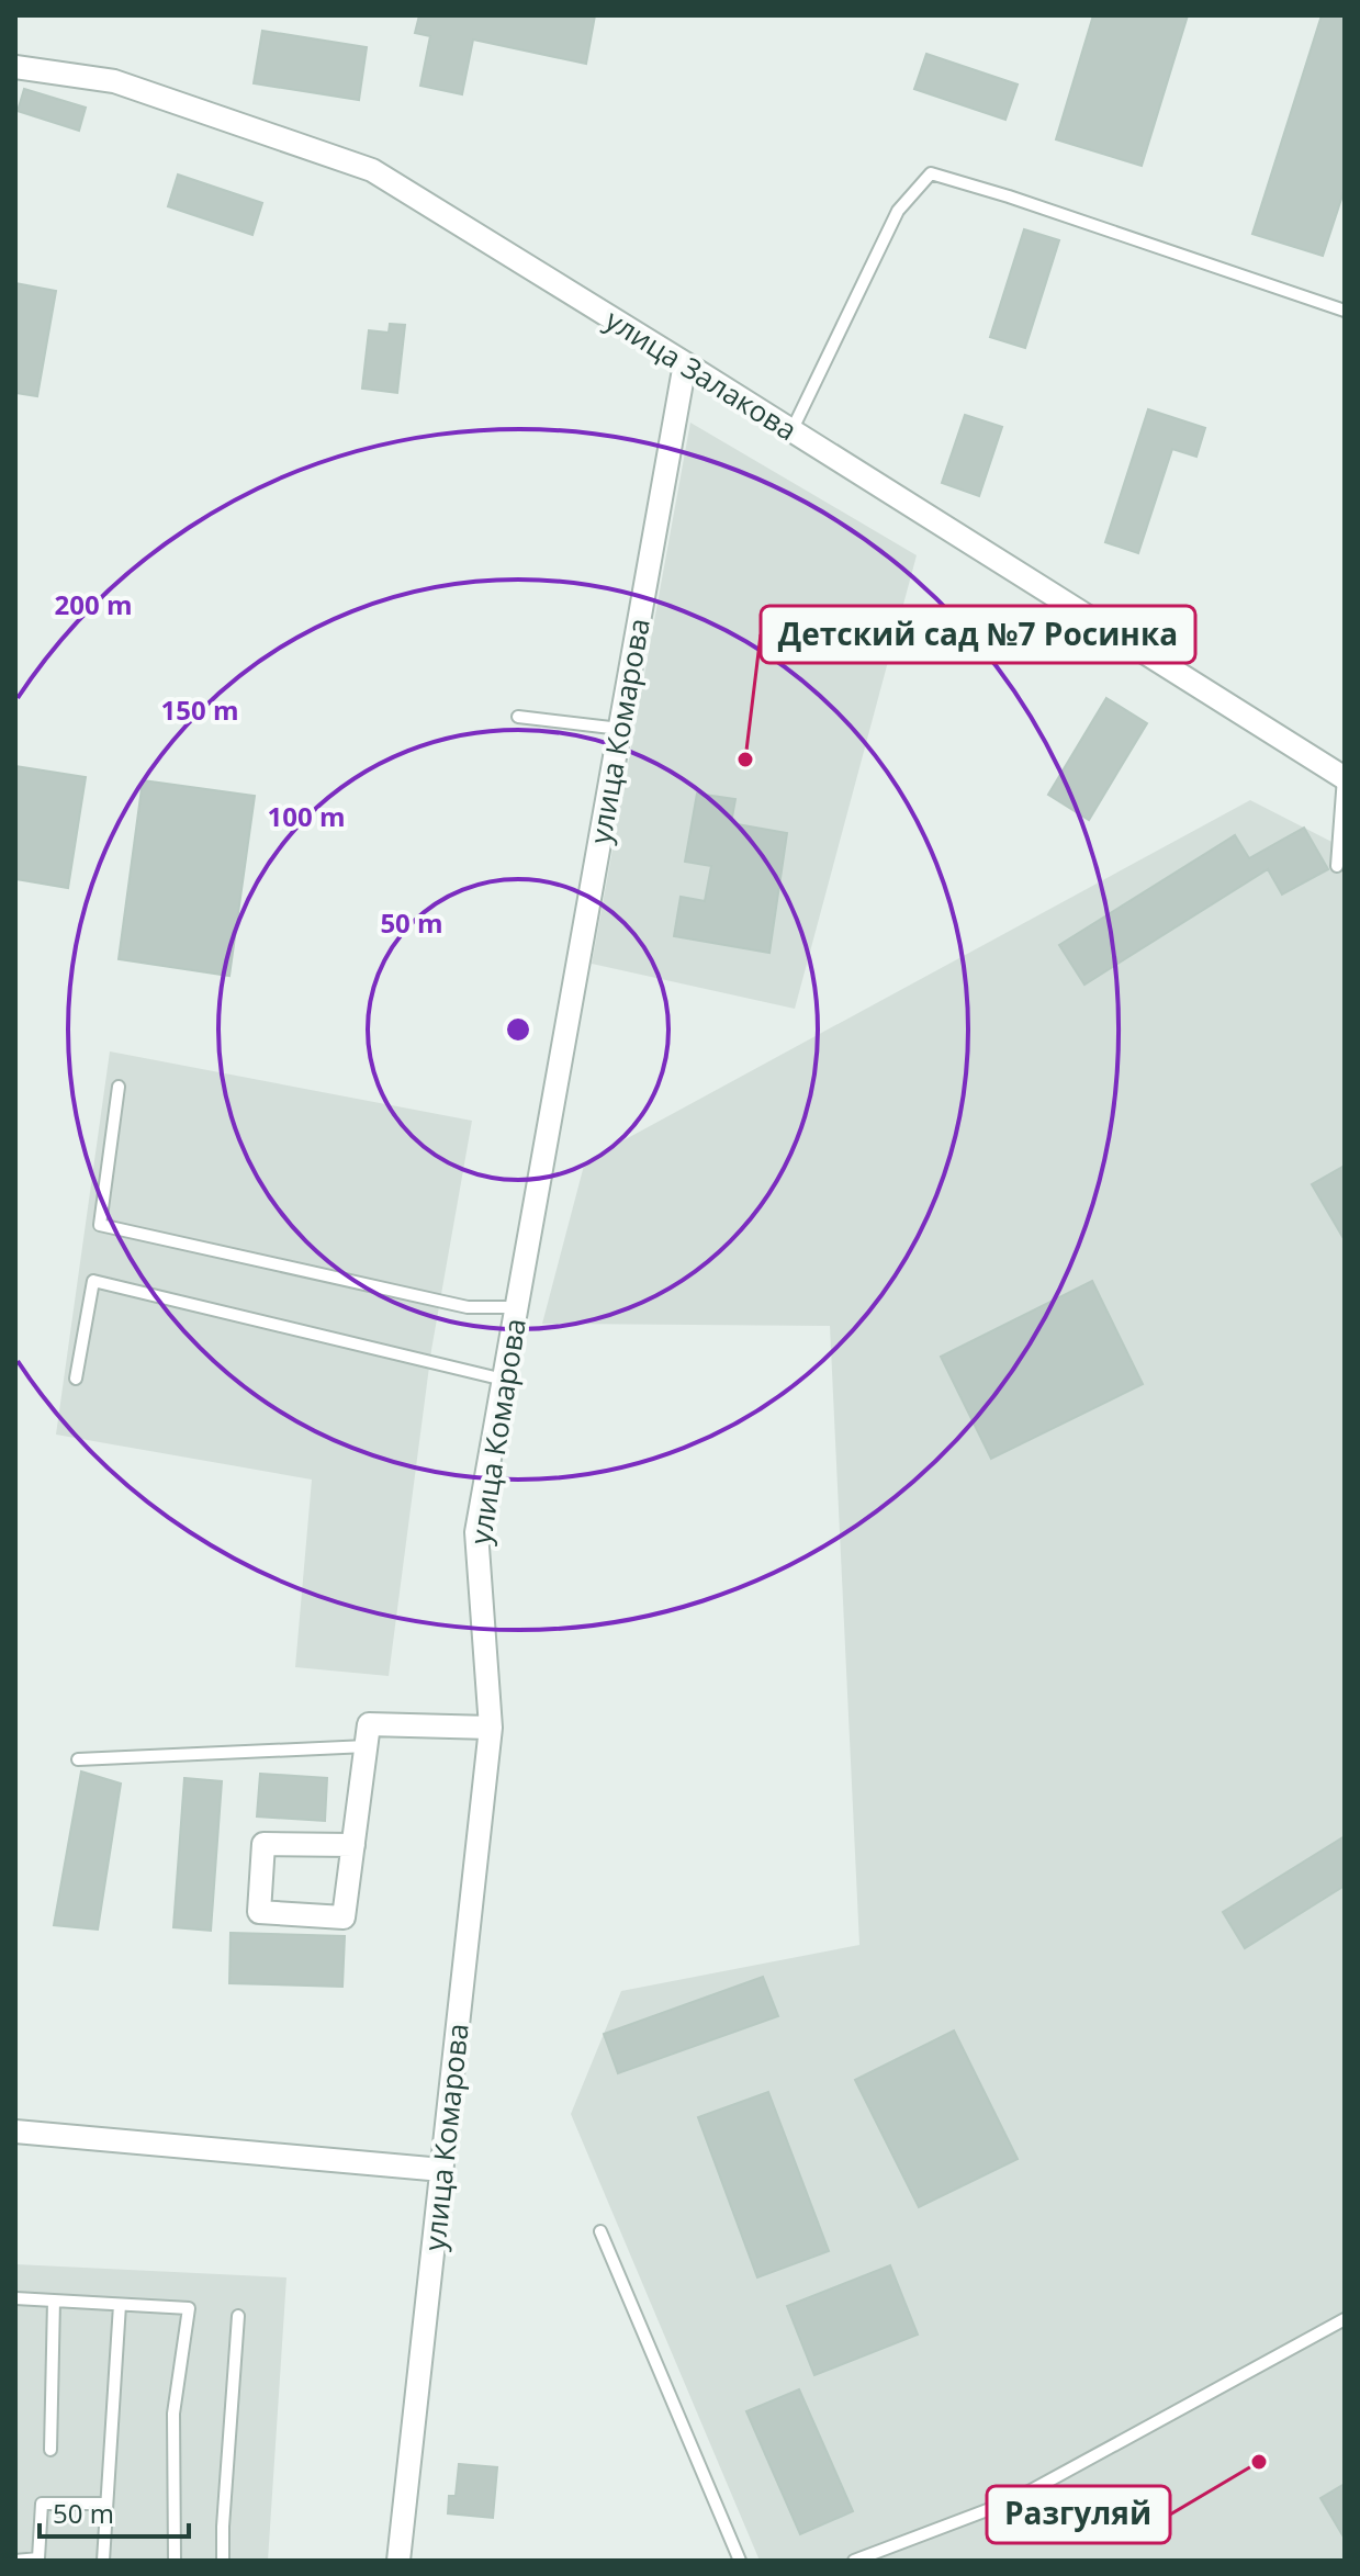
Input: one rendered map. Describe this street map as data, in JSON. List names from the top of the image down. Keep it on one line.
{"streets":{"street":["улица Залакова","улица Комарова"]},"crossings":[["улица Залакова","улица Комарова"]],"places":["Детский сад №7 Росинка","Разгуляй"],"scale_bar":"50 m","rings":["200 m","150 m","100 m","50 m"]}
